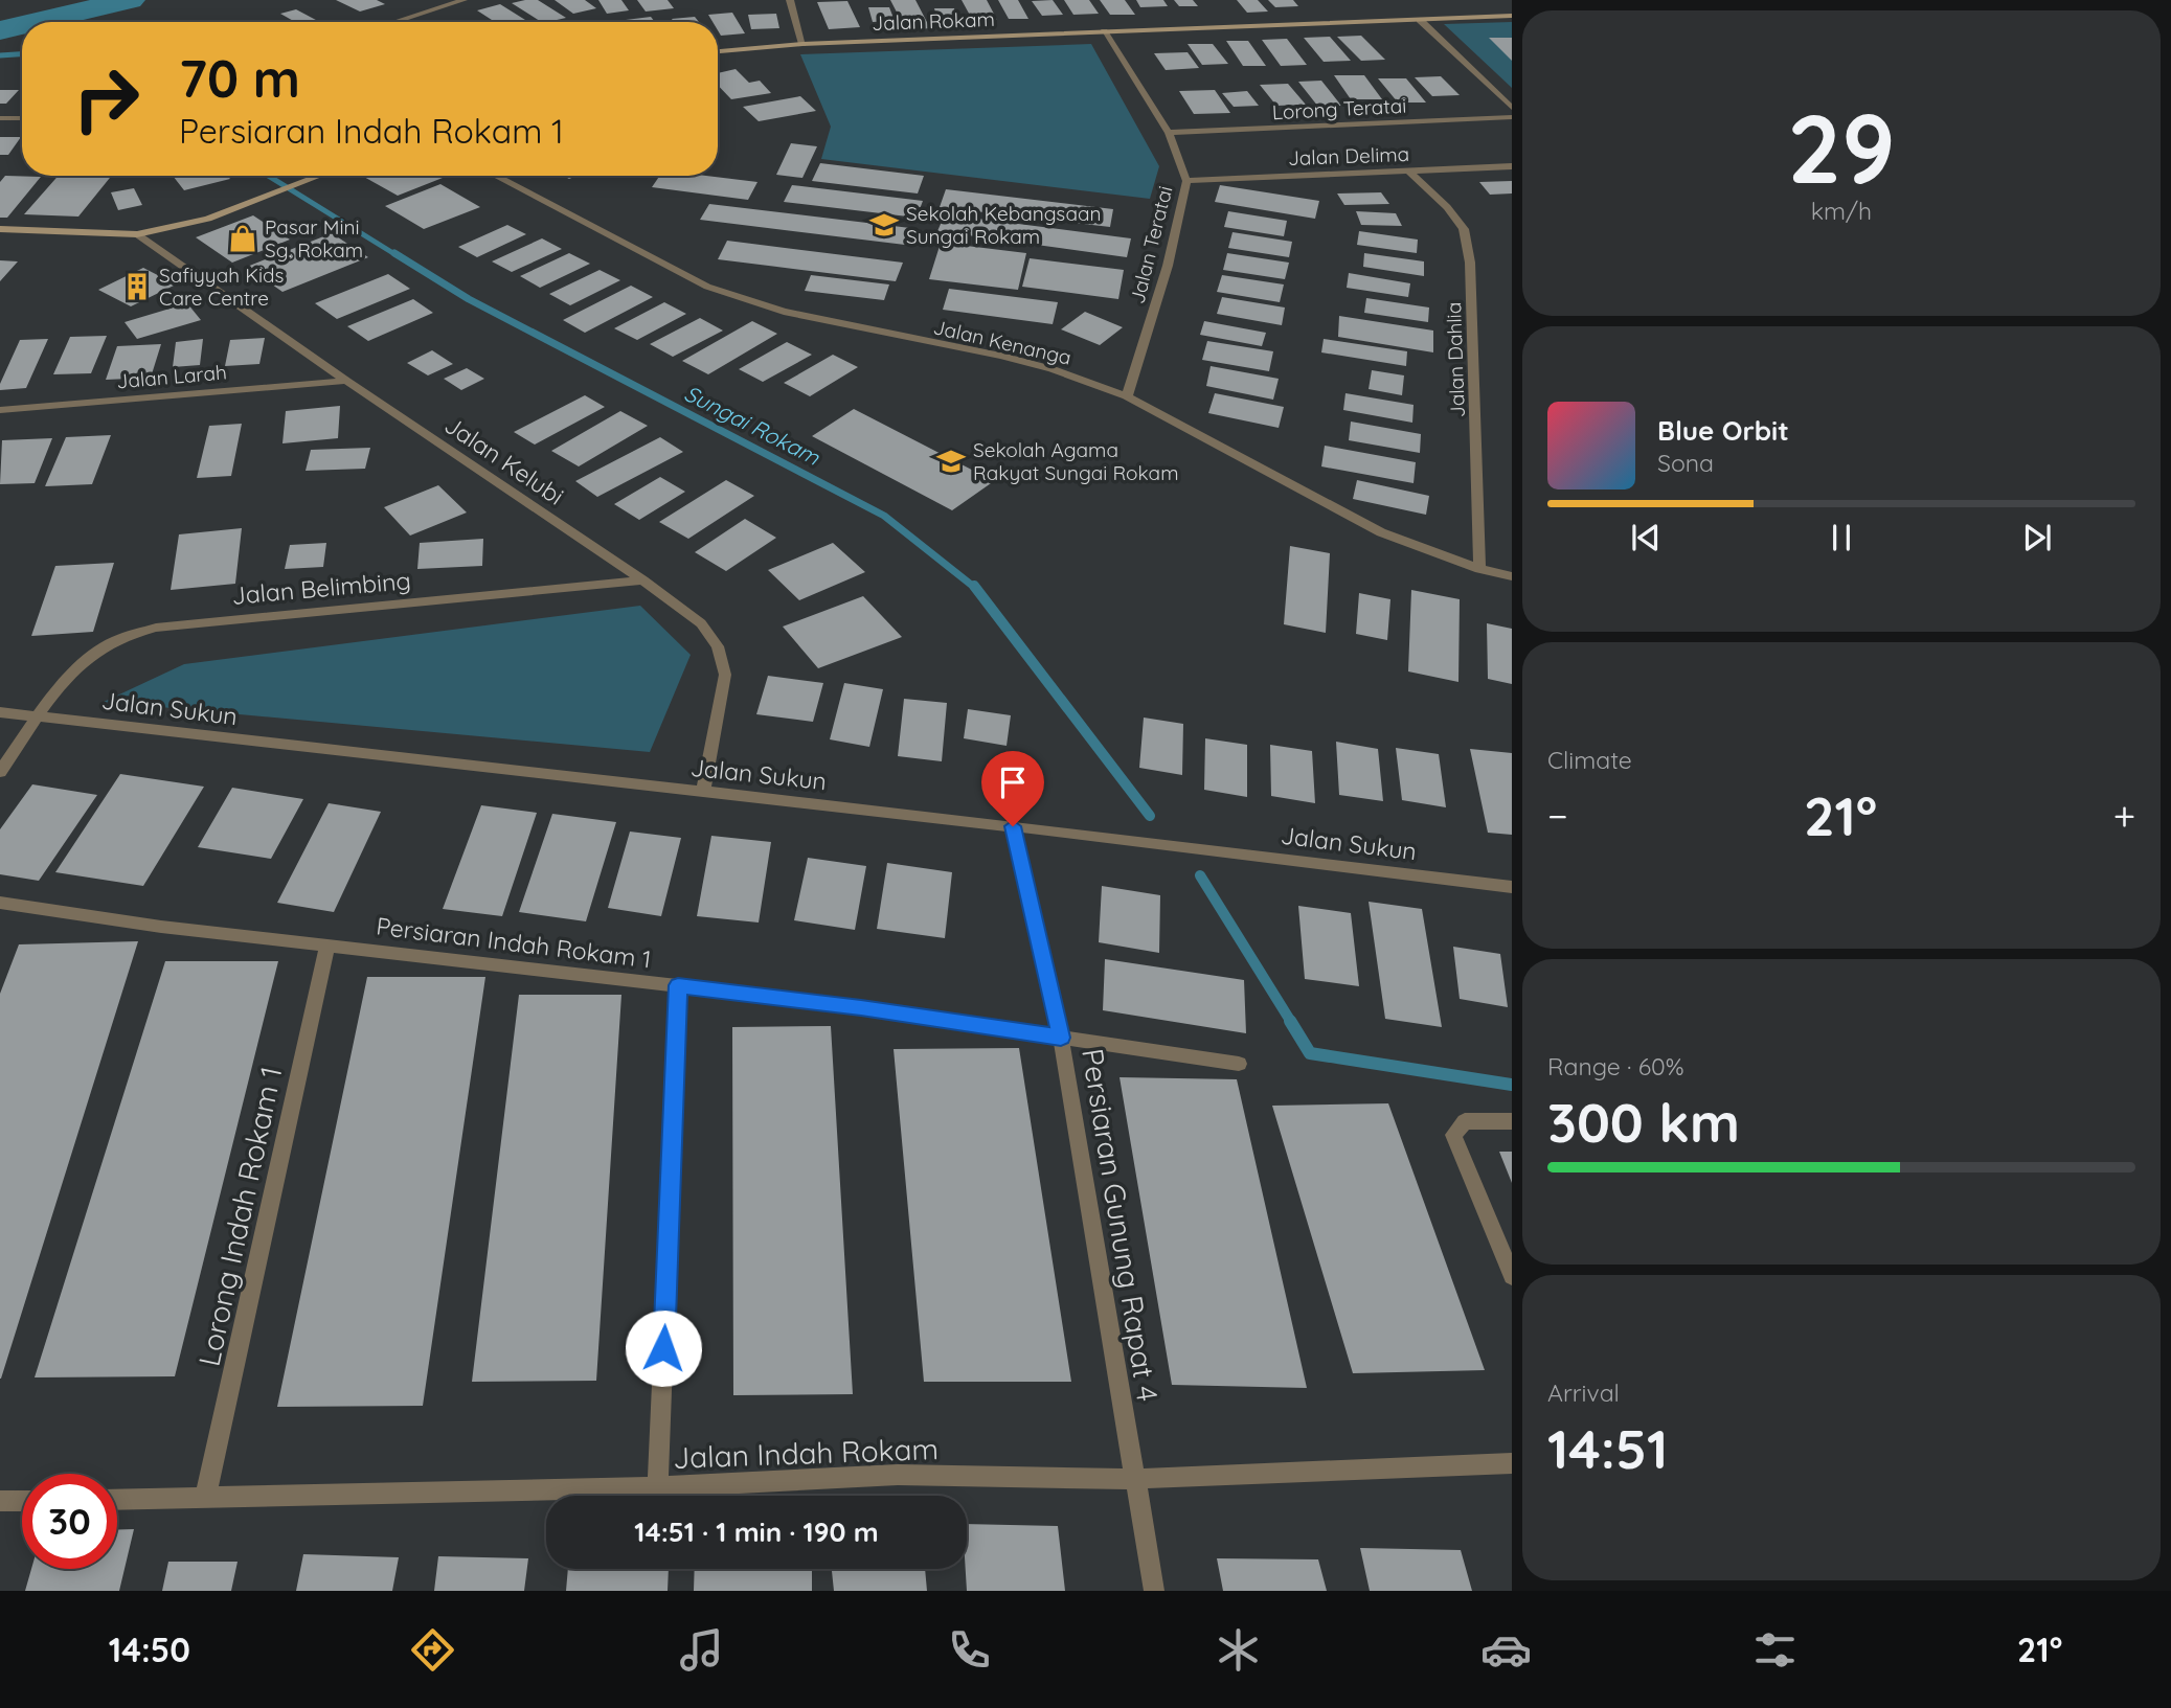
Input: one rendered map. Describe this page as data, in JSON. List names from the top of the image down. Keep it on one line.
{"streets":{"main road":["Jalan Rokam"],"street":["Lorong Teratai","Jalan Delima","Jalan Teratai","Jalan Kenanga","Jalan Dahlia","Jalan Larah","Jalan Kelubi","Jalan Belimbing","Jalan Sukun","Persiaran Indah Rokam 1","Lorong Indah Rokam 1","Persiaran Gunung Rapat 4","Jalan Indah Rokam"]},"crossings":[["Jalan Rokam","Jalan Teratai"],["Lorong Teratai","Jalan Teratai"],["Jalan Delima","Jalan Teratai"],["Jalan Delima","Jalan Dahlia"],["Jalan Teratai","Jalan Kenanga"],["Jalan Kenanga","Jalan Dahlia"],["Jalan Larah","Jalan Kelubi"],["Jalan Kelubi","Jalan Belimbing"],["Jalan Kelubi","Jalan Sukun"],["Jalan Belimbing","Jalan Sukun"],["Jalan Sukun","Persiaran Gunung Rapat 4"],["Persiaran Indah Rokam 1","Lorong Indah Rokam 1"],["Persiaran Indah Rokam 1","Persiaran Gunung Rapat 4"],["Lorong Indah Rokam 1","Jalan Indah Rokam"],["Persiaran Gunung Rapat 4","Jalan Indah Rokam"]],"water":["Sungai Rokam"],"places":{"school or university":["Sekolah Kebangsaan Sungai Rokam","Sekolah Agama Rakyat Sungai Rokam"],"shop":["Pasar Mini Sg. Rokam"],"building":["Safiyyah Kids Care Centre"]},"page":{"tile":[["29","km/h"],"Climate",["Range · 60%","300 km"],["Arrival","14:51"]],"turn":["70 m","Persiaran Indah Rokam 1"],"song":["Blue Orbit","Sona"],"heat":["−","21°","+"],"limit":"30","trip":"14:51 · 1 min · 190 m","tabs":["14:50","21°"]}}
